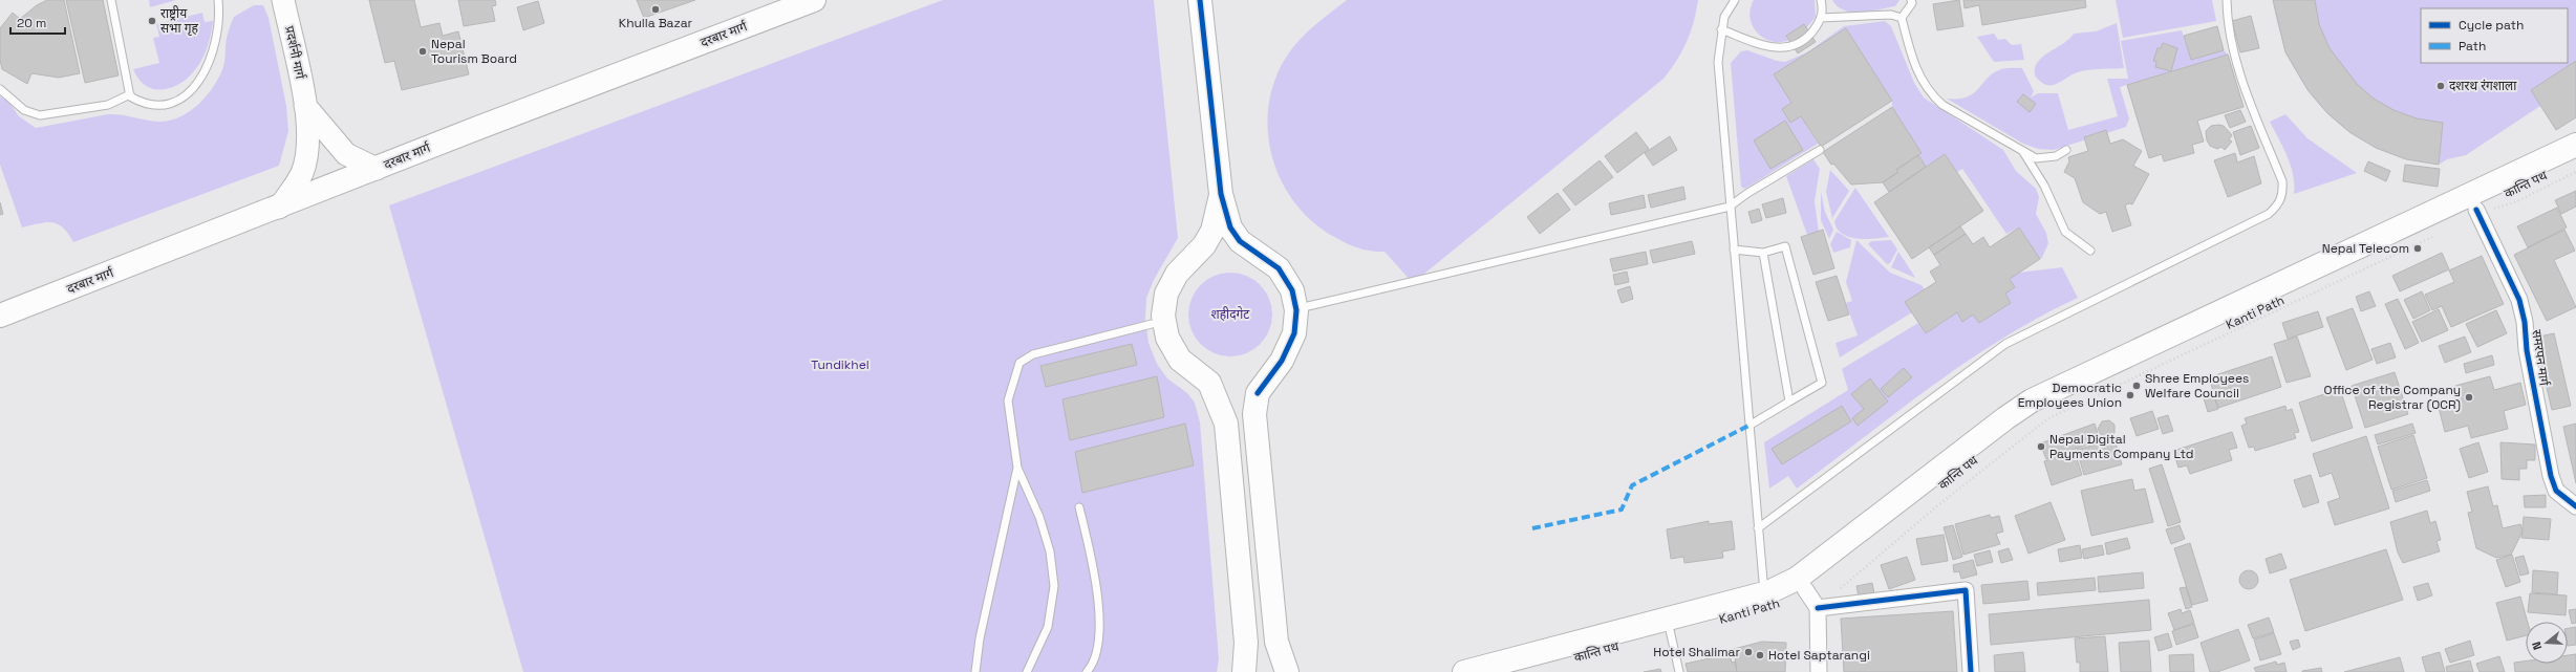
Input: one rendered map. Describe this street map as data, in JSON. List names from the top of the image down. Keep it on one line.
{"streets":{"main road":["दरबार मार्ग","प्रदर्शनी मार्ग","कान्ति पथ","Kanti Path"],"street":["समरपन मार्ग"]},"crossings":[["दरबार मार्ग","प्रदर्शनी मार्ग"],["कान्ति पथ","Kanti Path"],["कान्ति पथ","समरपन मार्ग"],["Kanti Path","समरपन मार्ग"]],"parks":["शहीदगेट","Tundikhel"],"places":["Khulla Bazar","राष्ट्रीय सभा गृह","Nepal Tourism Board","दशरथ रंगशाला","Nepal Telecom","Shree Employees Welfare Council","Democratic Employees Union","Office of the Company Registrar (OCR)","Nepal Digital Payments Company Ltd","Hotel Shalimar","Hotel Saptarangi"],"legend":["Cycle path","Path"],"scale_bar":"20 m","north":"left"}
